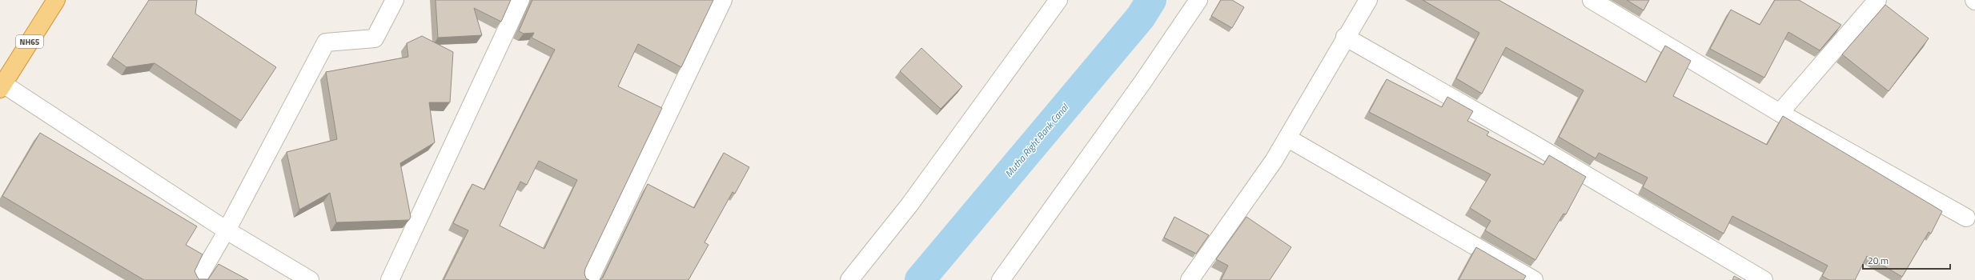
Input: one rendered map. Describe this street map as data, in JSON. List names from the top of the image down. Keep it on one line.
{"streets":{"highway":["NH65"]},"water":["Mutha Right Bank Canal"],"scale_bar":"20 m"}
